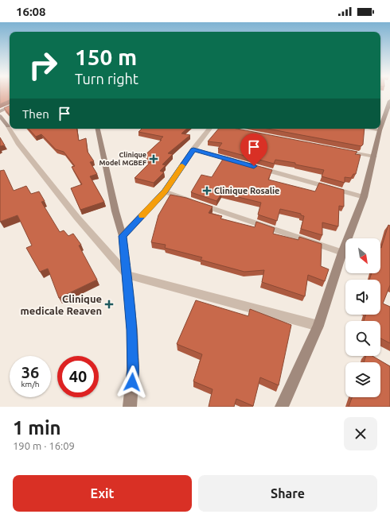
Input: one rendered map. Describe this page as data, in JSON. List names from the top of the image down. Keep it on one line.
{"places":{"health":["Clinique Model MGBEF","Clinique Rosalie","Clinique medicale Reaven"]},"north":"bottom right","page":{"status":"16:08","turn":["150 m","Turn right"],"then":"Then","speed":"36 km/h","limit":"40","heading":["1 min","190 m · 16:09"],"buttons":["Exit","Share"]}}
